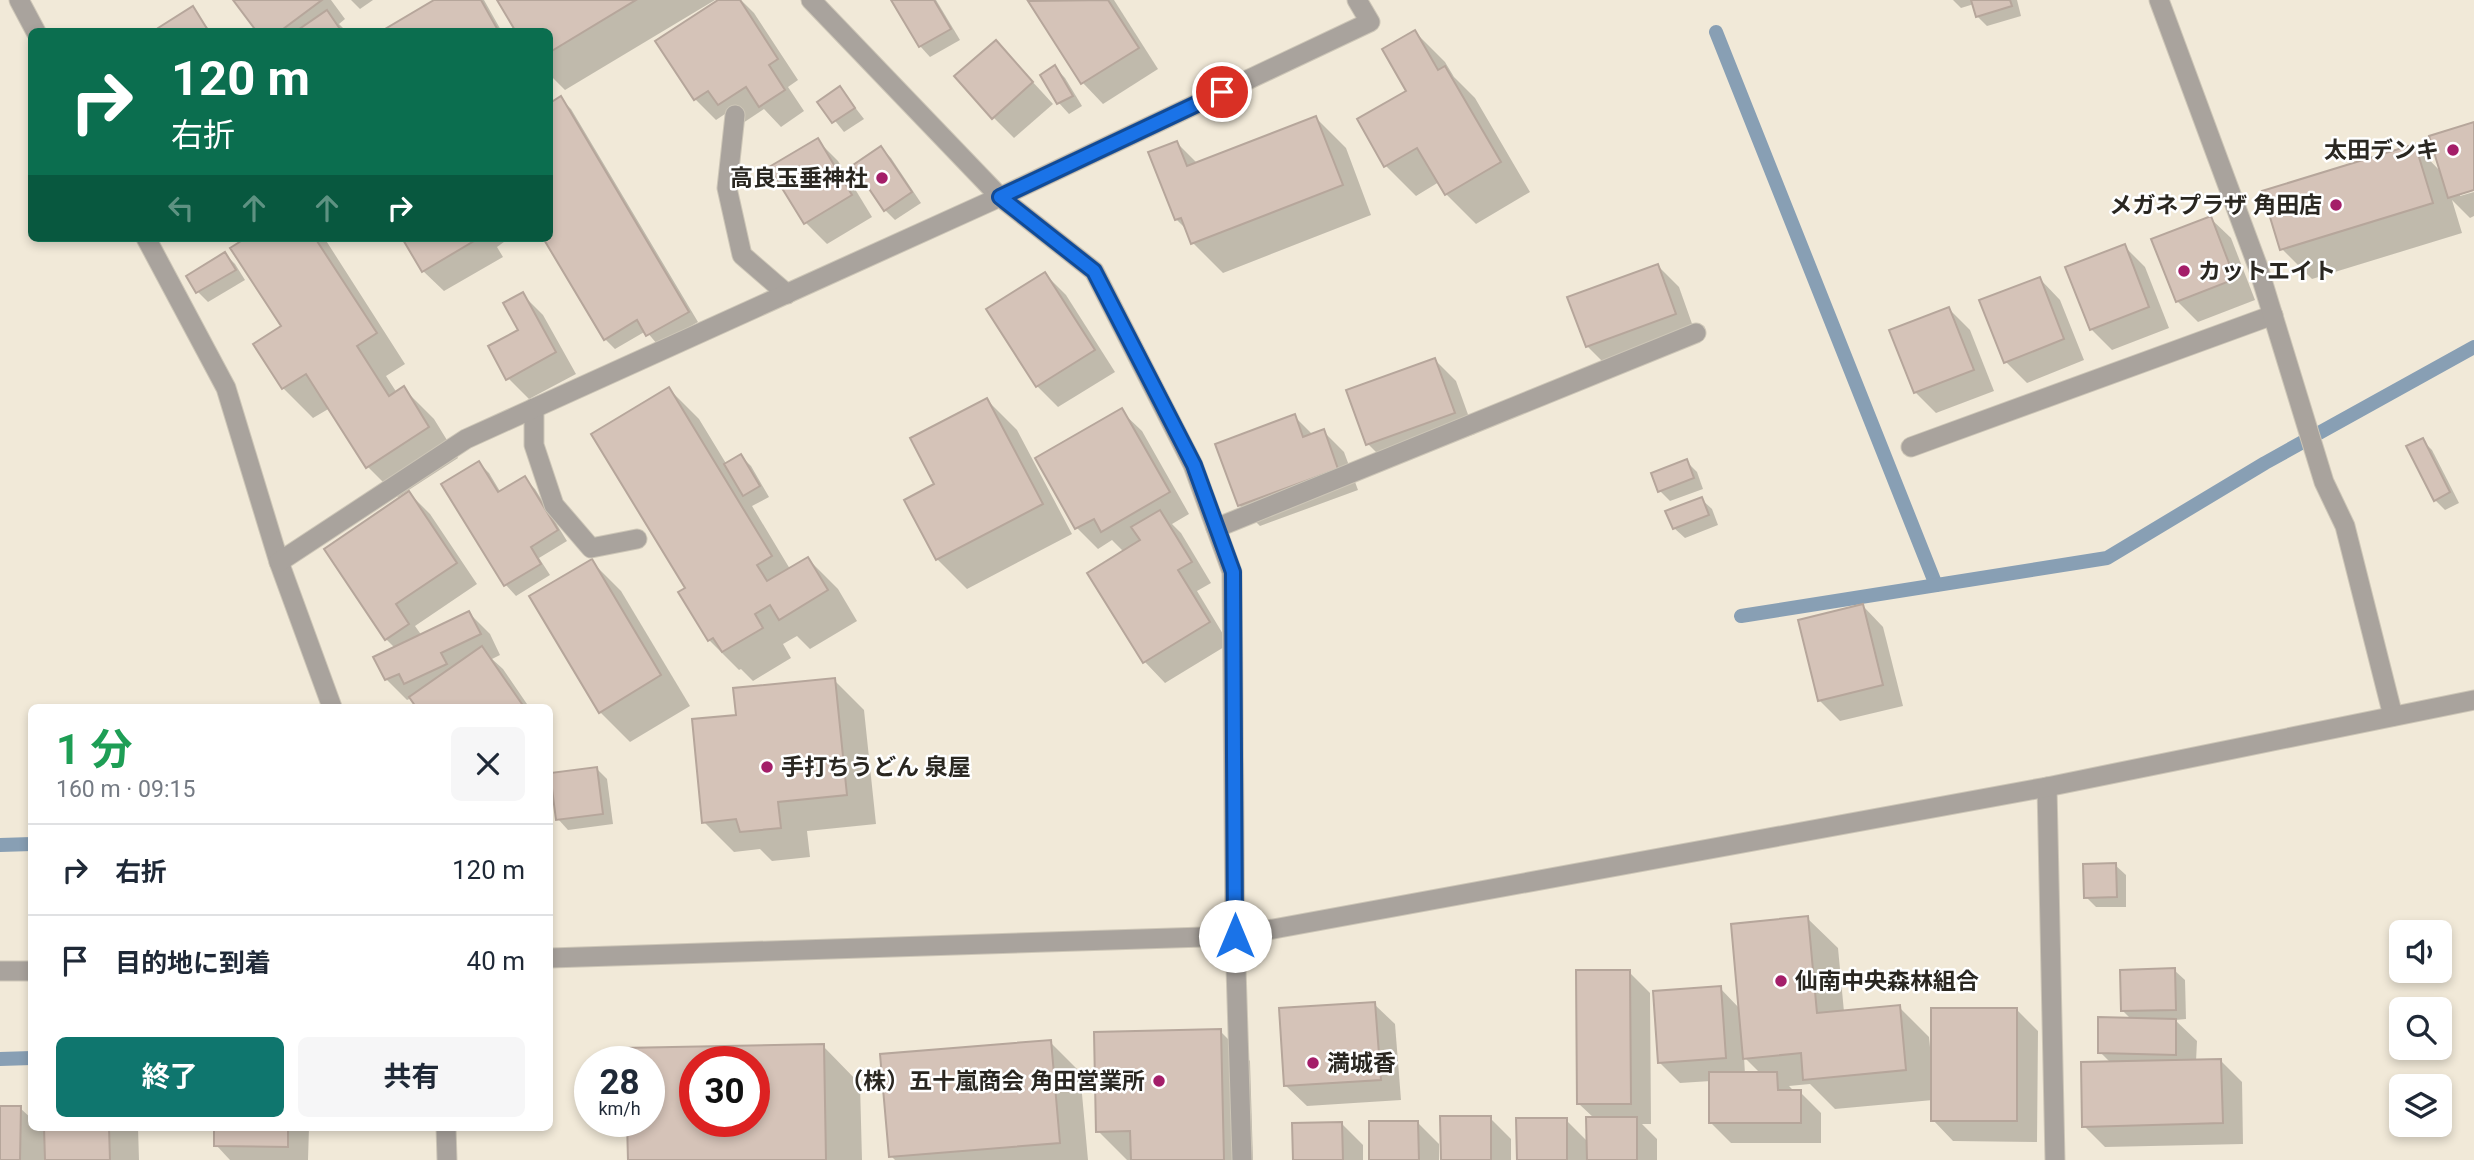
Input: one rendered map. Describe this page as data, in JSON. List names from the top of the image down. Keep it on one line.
{"places":["太田デンキ","高良玉垂神社","メガネプラザ 角田店","カットエイト","手打ちうどん 泉屋","仙南中央森林組合","満城香","（株）五十嵐商会 角田営業所"],"page":{"turn":["120 m","右折"],"heading":["1 分","160 m · 09:15"],"list":[{"name":"右折","value":"120 m"},{"name":"目的地に到着","value":"40 m"}],"buttons":["終了","共有"],"speed":"28 km/h","limit":"30"}}
